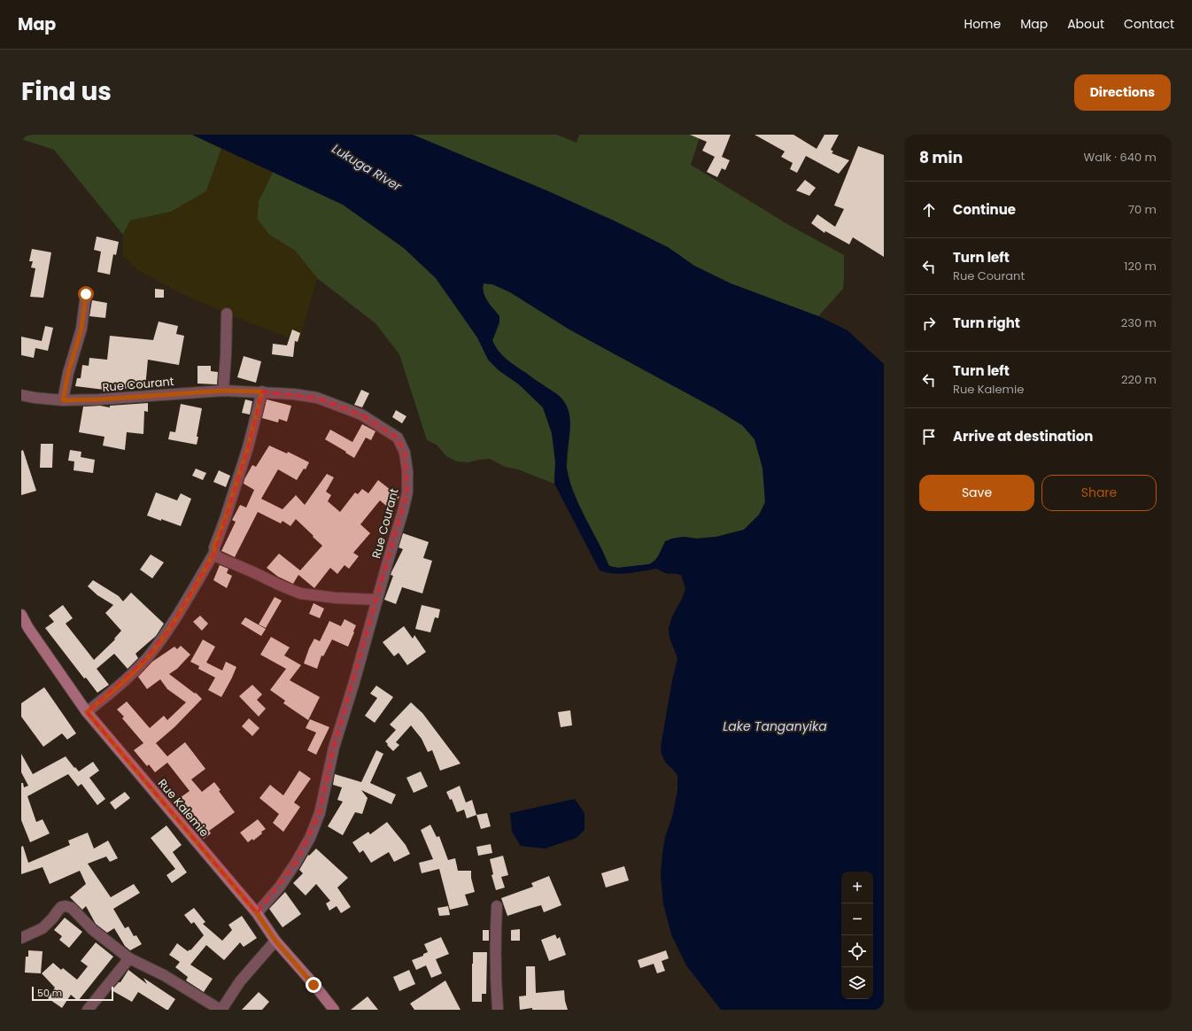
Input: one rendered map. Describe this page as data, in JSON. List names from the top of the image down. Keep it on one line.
{"streets":{"street":["Rue Courant","Rue Kalemie"]},"crossings":[["Rue Courant","Rue Kalemie"]],"water":["Lukuga River","Lake Tanganyika"],"scale_bar":"50 m","page":{"header":"Map","nav":["Home","Map","About","Contact"],"title":"Find us","buttons":["Directions",["Save","Share"]],"heading":["8 min","Walk · 640 m"],"list":[["Continue","70 m"],["Turn left","Rue Courant","120 m"],["Turn right","230 m"],["Turn left","Rue Kalemie","220 m"],"Arrive at destination"],"map_buttons":["+","−"],"scale":"50 m"}}
